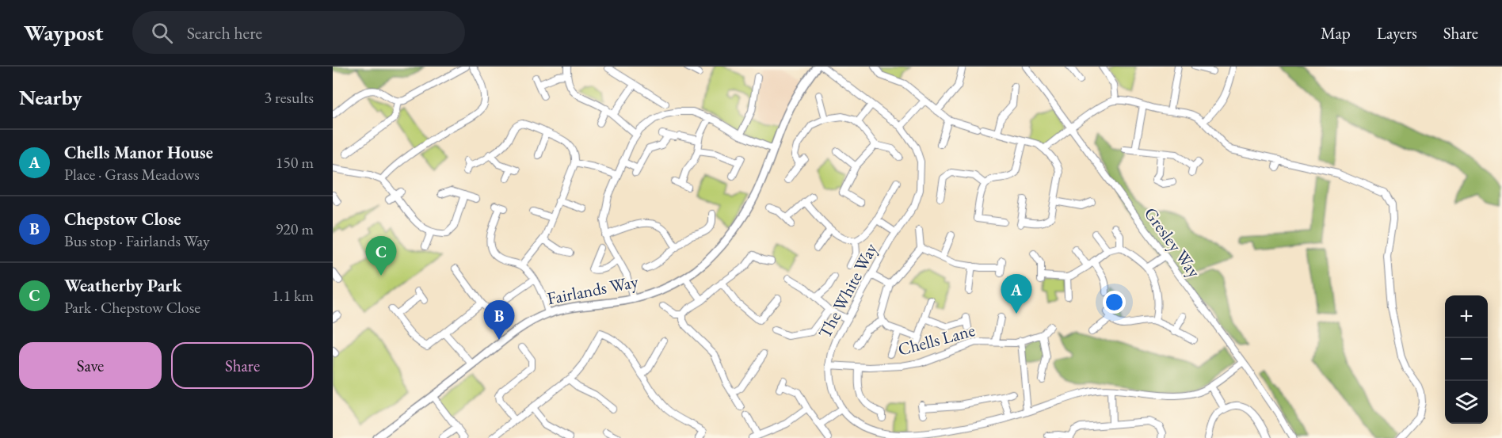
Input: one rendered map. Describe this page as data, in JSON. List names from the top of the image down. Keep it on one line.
{"streets":{"main road":["Fairlands Way"],"street":["Gresley Way","The White Way","Chells Lane"]},"crossings":[["Gresley Way","The White Way"],["The White Way","Chells Lane"]],"page":{"header":"Waypost","search":"Search here","nav":["Map","Layers","Share"],"heading":["Nearby","3 results"],"list":[{"mark":"A","name":"Chells Manor House","note":"Place · Grass Meadows","value":"150 m"},{"mark":"B","name":"Chepstow Close","note":"Bus stop · Fairlands Way","value":"920 m"},{"mark":"C","name":"Weatherby Park","note":"Park · Chepstow Close","value":"1.1 km"}],"pins":["C","A","B"],"map_buttons":["+","−"],"buttons":["Save","Share"]}}
